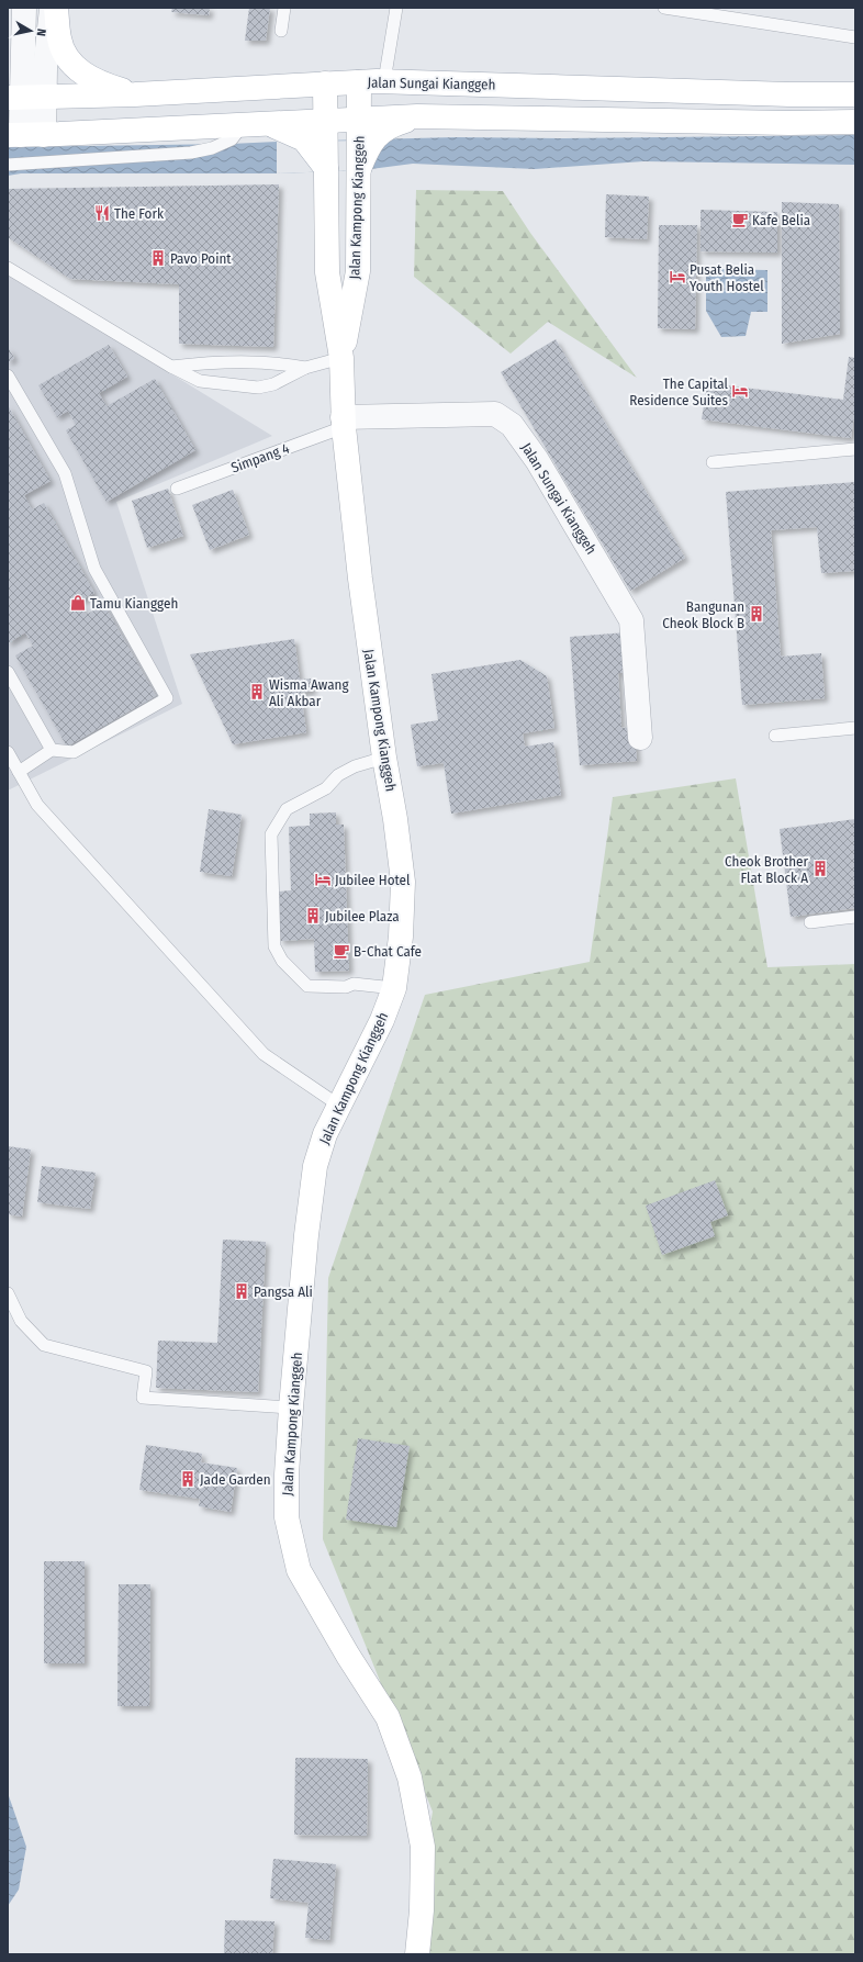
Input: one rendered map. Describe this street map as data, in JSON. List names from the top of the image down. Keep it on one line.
{"streets":{"main road":["Jalan Sungai Kianggeh","Jalan Kampong Kianggeh"],"lane":["Simpang 4"]},"crossings":[["Jalan Sungai Kianggeh","Jalan Kampong Kianggeh"],["Jalan Sungai Kianggeh","Simpang 4"],["Jalan Kampong Kianggeh","Simpang 4"]],"places":{"restaurant":["The Fork"],"cafe":["Kafe Belia","B-Chat Cafe"],"building":["Pavo Point","Bangunan Cheok Block B","Wisma Awang Ali Akbar","Cheok Brother Flat Block A","Jubilee Plaza","Pangsa Ali","Jade Garden"],"hotel":["Pusat Belia Youth Hostel","The Capital Residence Suites","Jubilee Hotel"],"shop":["Tamu Kianggeh"]},"north":"right"}
